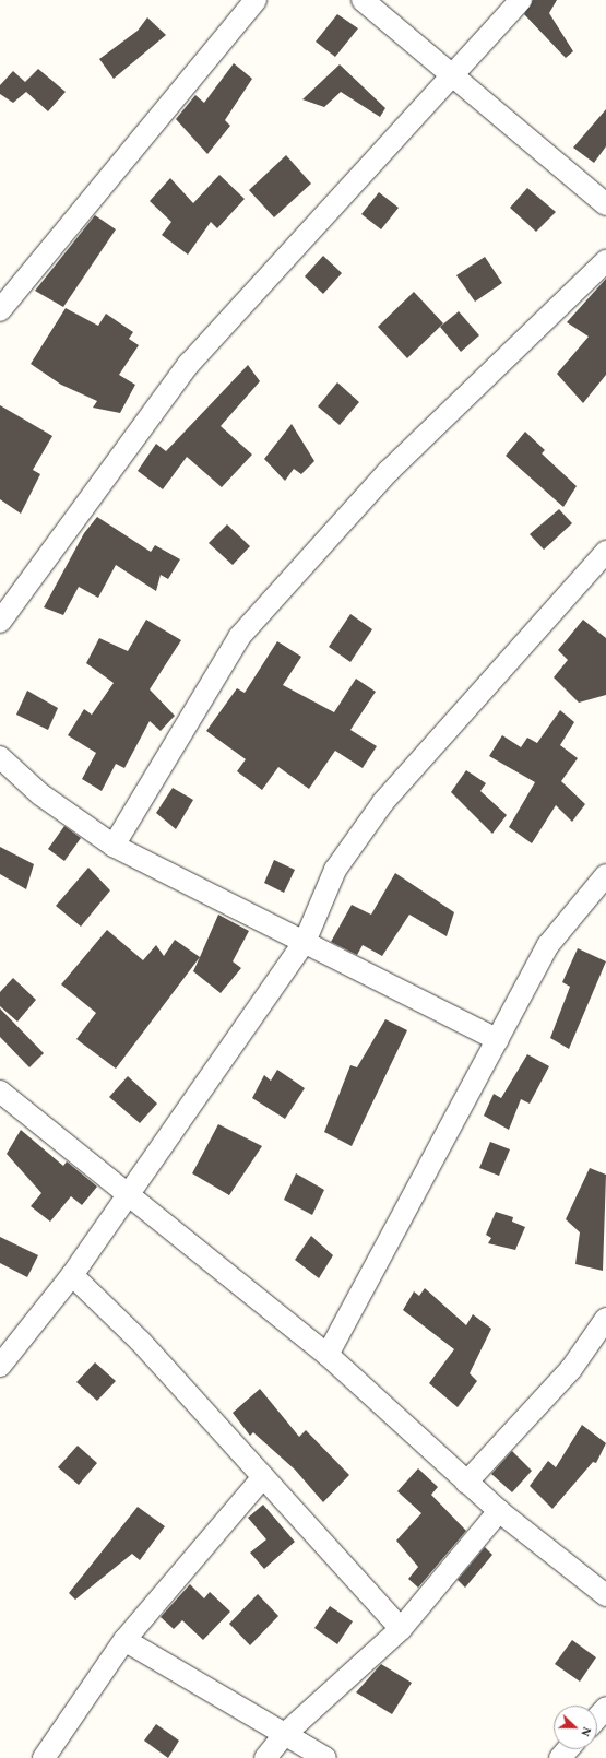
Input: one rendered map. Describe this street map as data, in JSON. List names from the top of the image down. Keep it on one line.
{"north":"right"}
